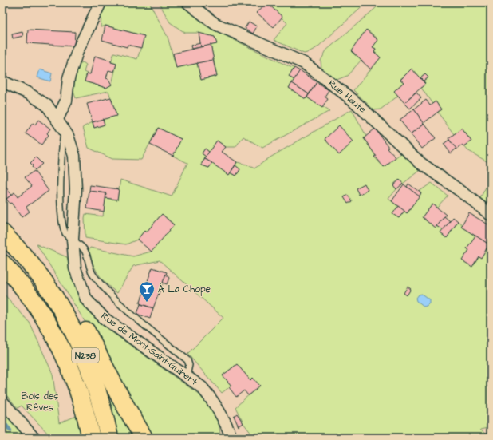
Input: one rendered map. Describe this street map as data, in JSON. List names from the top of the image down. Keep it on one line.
{"streets":{"highway":["N238"],"street":["Rue Haute","Rue de Mont-Saint-Guibert"]},"parks":["Bois des Rêves"],"places":{"bar":["À La Chope"]}}
